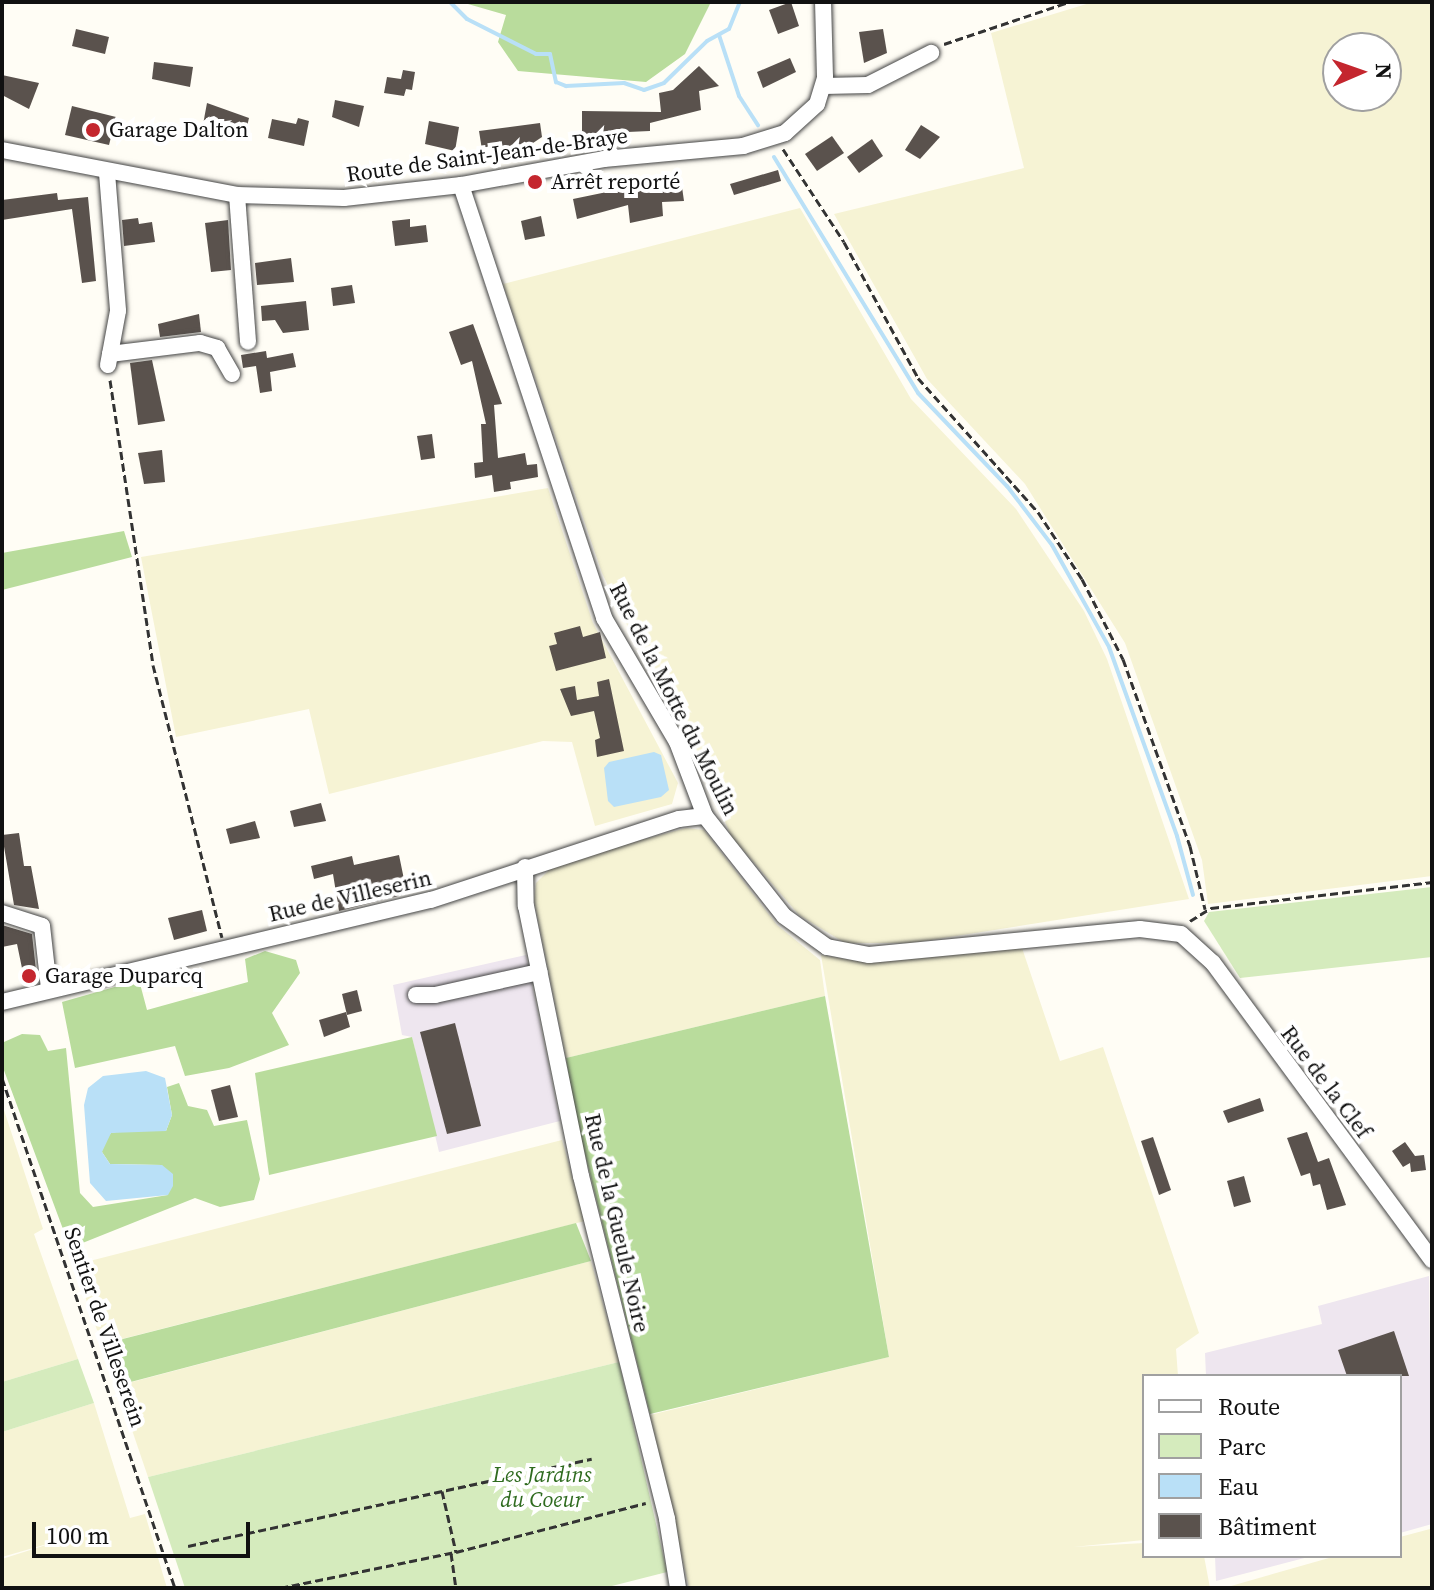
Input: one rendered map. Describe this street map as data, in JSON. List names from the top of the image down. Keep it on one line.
{"streets":{"street":["Route de Saint-Jean-de-Braye","Rue de la Motte du Moulin","Rue de Villeserin","Rue de la Clef","Rue de la Gueule Noire"],"path":["Sentier de Villeserein"]},"crossings":[["Route de Saint-Jean-de-Braye","Rue de la Motte du Moulin"],["Rue de la Motte du Moulin","Rue de Villeserin"],["Rue de la Motte du Moulin","Rue de la Clef"],["Rue de Villeserin","Rue de la Gueule Noire"]],"parks":["Les Jardins du Coeur"],"places":["Garage Dalton","Arrêt reporté","Garage Duparcq"],"legend":["Route","Parc","Eau","Bâtiment"],"scale_bar":"100 m","north":"right"}
